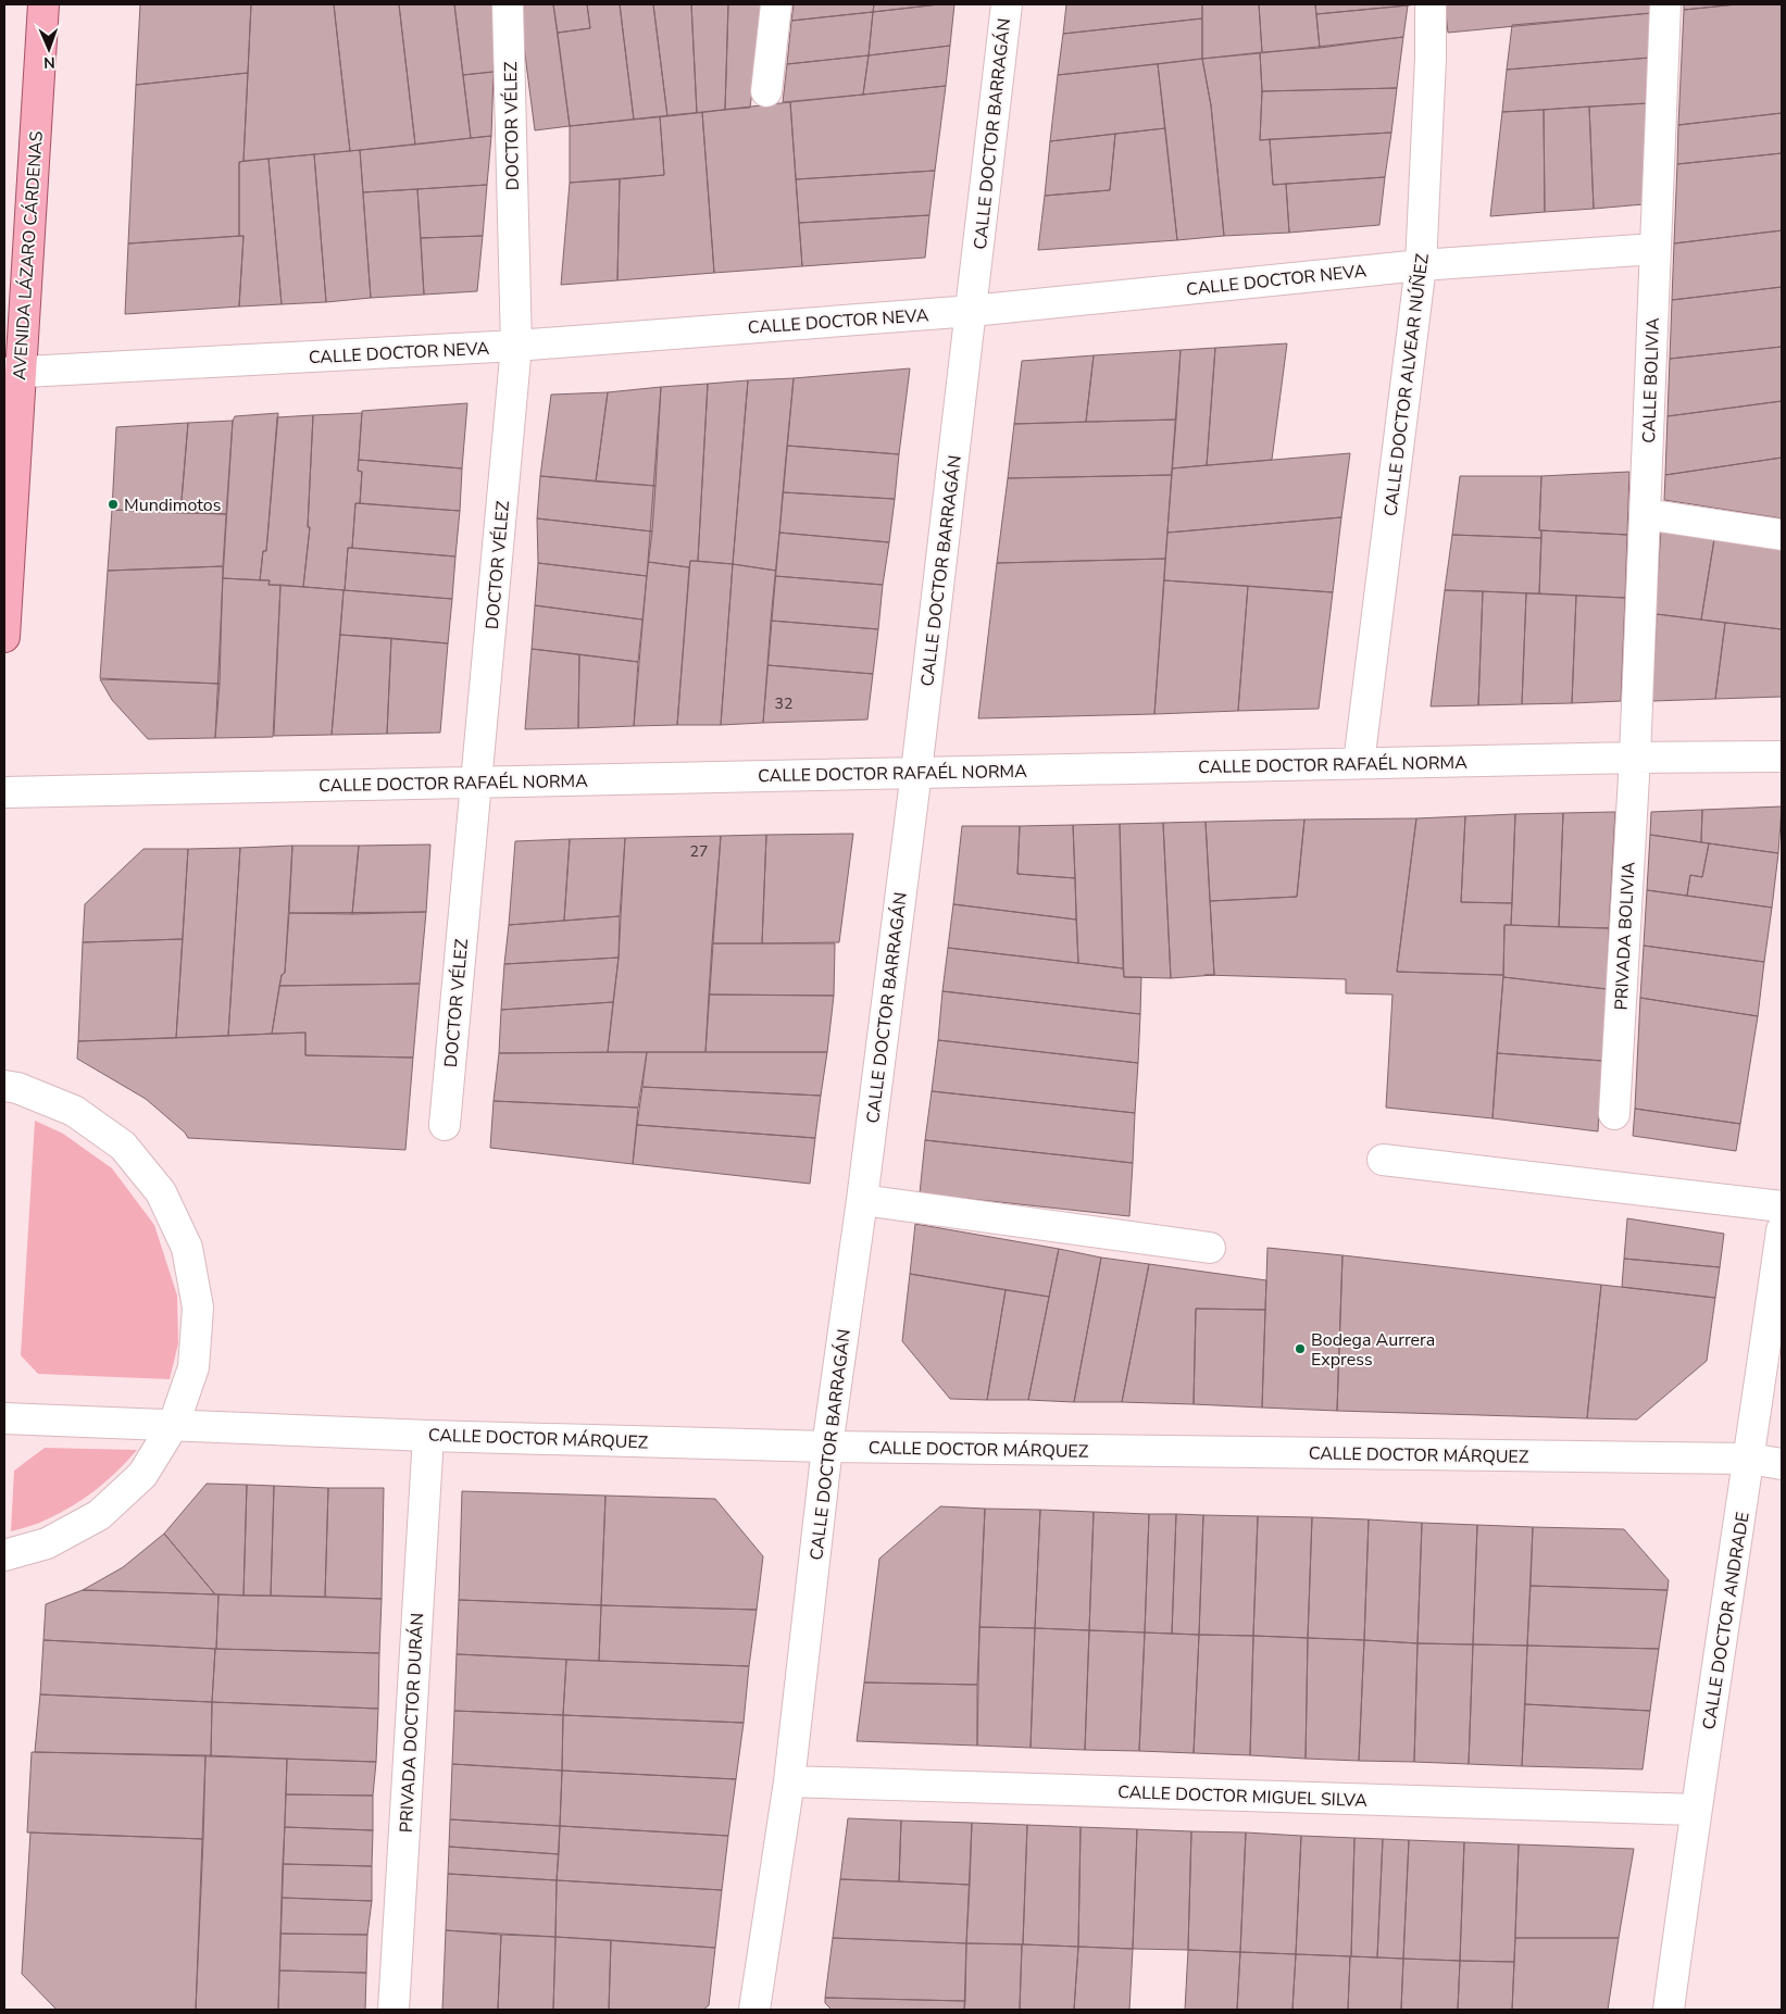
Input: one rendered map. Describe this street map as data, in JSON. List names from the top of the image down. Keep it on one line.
{"streets":{"main road":["AVENIDA LÁZARO CÁRDENAS"],"street":["DOCTOR VÉLEZ","CALLE DOCTOR BARRAGÁN","CALLE DOCTOR NEVA","CALLE BOLIVIA","CALLE DOCTOR ALVEAR NÚÑEZ","CALLE DOCTOR RAFAÉL NORMA","PRIVADA BOLIVIA","CALLE DOCTOR MÁRQUEZ","CALLE DOCTOR ANDRADE","PRIVADA DOCTOR DURÁN","CALLE DOCTOR MIGUEL SILVA"]},"crossings":[["DOCTOR VÉLEZ","CALLE DOCTOR NEVA"],["DOCTOR VÉLEZ","CALLE DOCTOR RAFAÉL NORMA"],["CALLE DOCTOR BARRAGÁN","CALLE DOCTOR NEVA"],["CALLE DOCTOR BARRAGÁN","CALLE DOCTOR RAFAÉL NORMA"],["CALLE DOCTOR BARRAGÁN","CALLE DOCTOR MÁRQUEZ"],["CALLE DOCTOR BARRAGÁN","CALLE DOCTOR MIGUEL SILVA"],["AVENIDA LÁZARO CÁRDENAS","CALLE DOCTOR NEVA"],["CALLE DOCTOR NEVA","CALLE BOLIVIA"],["CALLE DOCTOR NEVA","CALLE DOCTOR ALVEAR NÚÑEZ"],["CALLE BOLIVIA","CALLE DOCTOR RAFAÉL NORMA"],["CALLE BOLIVIA","PRIVADA BOLIVIA"],["CALLE DOCTOR ALVEAR NÚÑEZ","CALLE DOCTOR RAFAÉL NORMA"],["CALLE DOCTOR RAFAÉL NORMA","PRIVADA BOLIVIA"],["CALLE DOCTOR MÁRQUEZ","CALLE DOCTOR ANDRADE"],["CALLE DOCTOR MÁRQUEZ","PRIVADA DOCTOR DURÁN"],["CALLE DOCTOR ANDRADE","CALLE DOCTOR MIGUEL SILVA"]],"places":["Mundimotos","Bodega Aurrera Express"],"house_numbers":["32","27"],"north":"bottom"}
